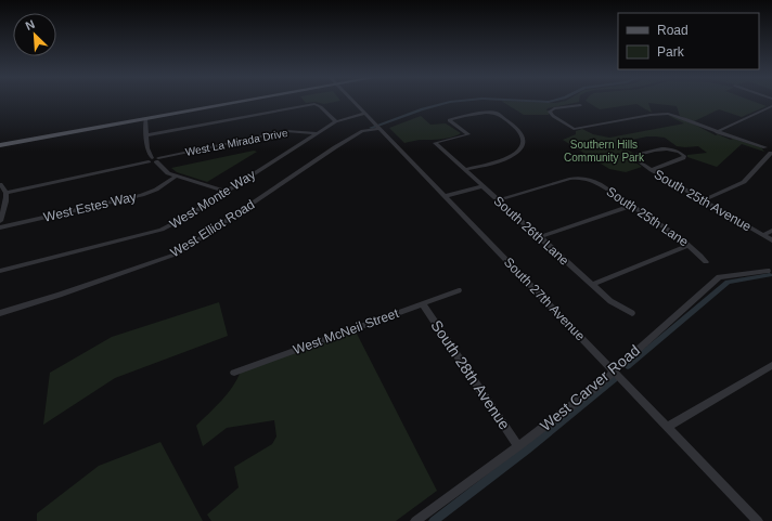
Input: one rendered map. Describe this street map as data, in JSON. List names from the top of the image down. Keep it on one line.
{"streets":{"street":["West La Mirada Drive","West Monte Way","South 25th Avenue","West Estes Way","South 25th Lane","West Elliot Road","South 26th Lane","South 27th Avenue","West McNeil Street","South 28th Avenue","West Carver Road"]},"crossings":[["West La Mirada Drive","West Monte Way"],["West Monte Way","South 27th Avenue"],["South 25th Lane","South 26th Lane"],["West Elliot Road","South 27th Avenue"],["South 27th Avenue","West Carver Road"],["West McNeil Street","South 28th Avenue"],["South 28th Avenue","West Carver Road"]],"parks":["Southern Hills Community Park"],"legend":["Road","Park"],"north":"top left"}
